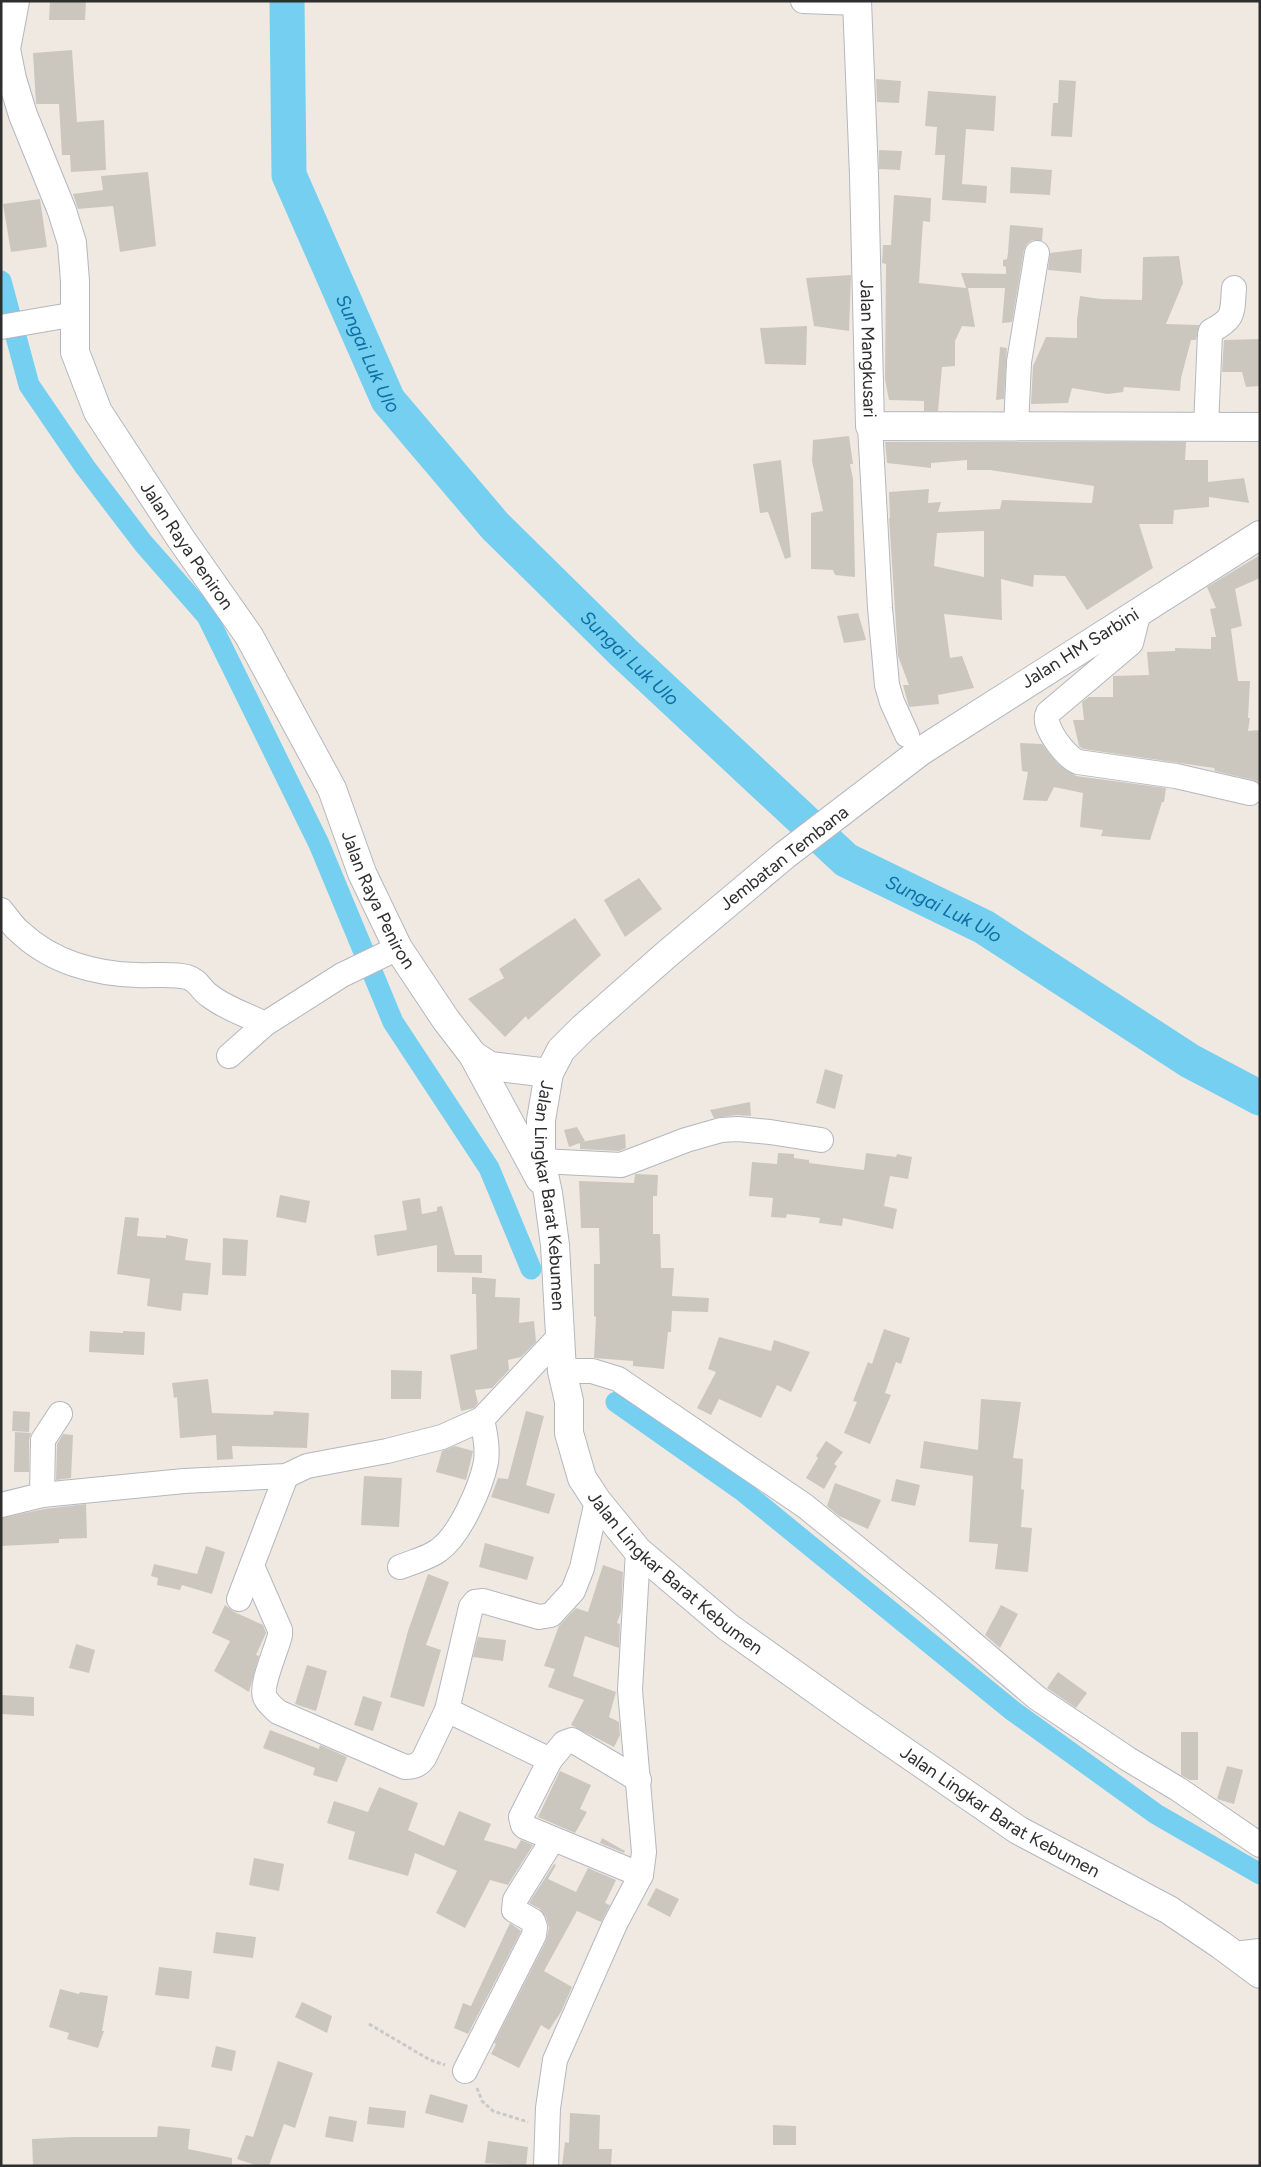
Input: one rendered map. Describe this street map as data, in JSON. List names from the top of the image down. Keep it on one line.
{"streets":{"main road":["Jalan Mangkusari","Jalan Raya Peniron","Jalan HM Sarbini","Jembatan Tembana","Jalan Lingkar Barat Kebumen"]},"crossings":[["Jalan Raya Peniron","Jalan Lingkar Barat Kebumen"],["Jalan HM Sarbini","Jembatan Tembana"],["Jembatan Tembana","Jalan Lingkar Barat Kebumen"]],"water":["Sungai Luk Ulo"]}
